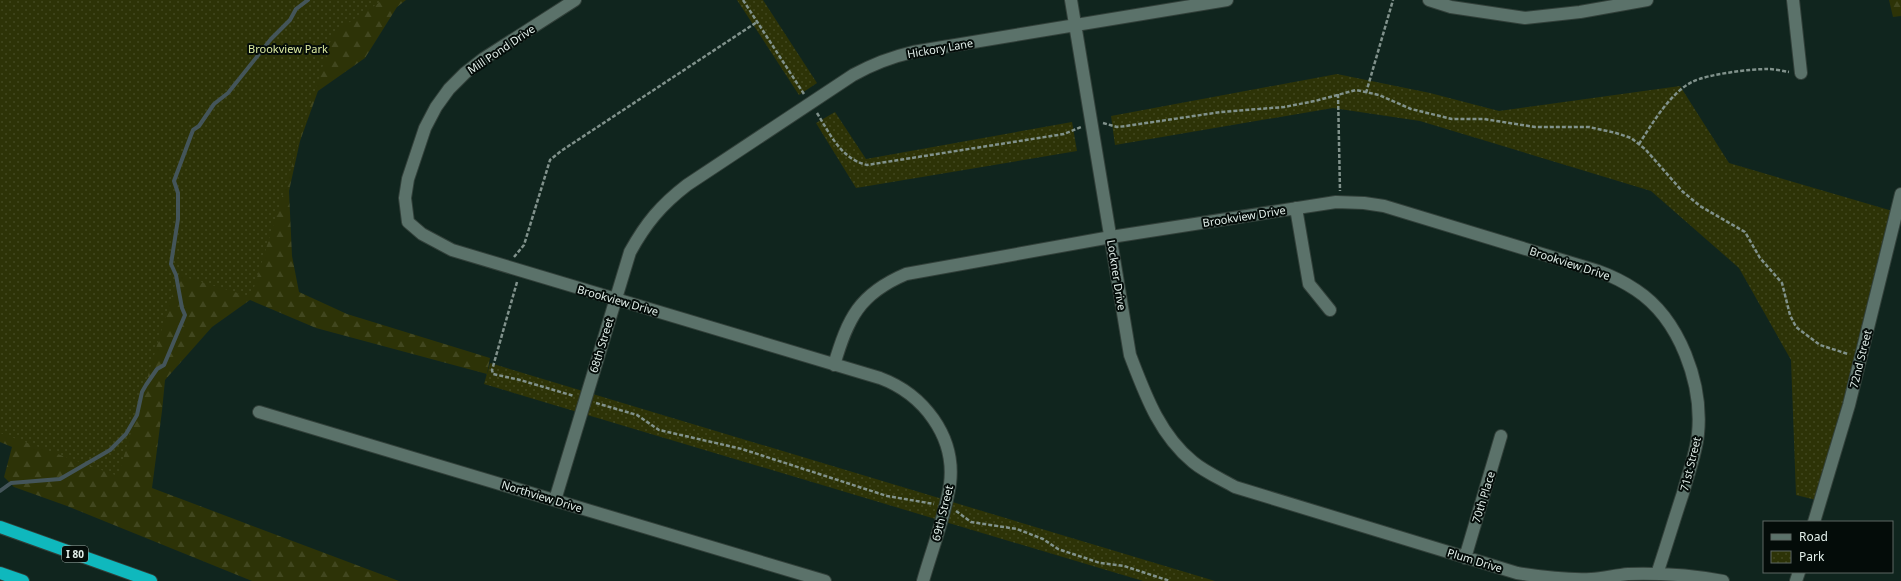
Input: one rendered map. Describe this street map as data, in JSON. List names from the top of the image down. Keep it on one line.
{"streets":{"highway":["I 80"],"street":["Hickory Lane","Mill Pond Drive","Brookview Drive","Lockner Drive","68th Street","72nd Street","71st Street","Northview Drive","70th Place","69th Street","Plum Drive"]},"crossings":[["Hickory Lane","Lockner Drive"],["Hickory Lane","68th Street"],["Mill Pond Drive","Brookview Drive"],["Brookview Drive","Lockner Drive"],["Brookview Drive","68th Street"],["Brookview Drive","71st Street"],["Brookview Drive","69th Street"],["Lockner Drive","Plum Drive"],["68th Street","Northview Drive"],["71st Street","Plum Drive"],["70th Place","Plum Drive"]],"parks":["Brookview Park"],"legend":["Road","Park"]}
